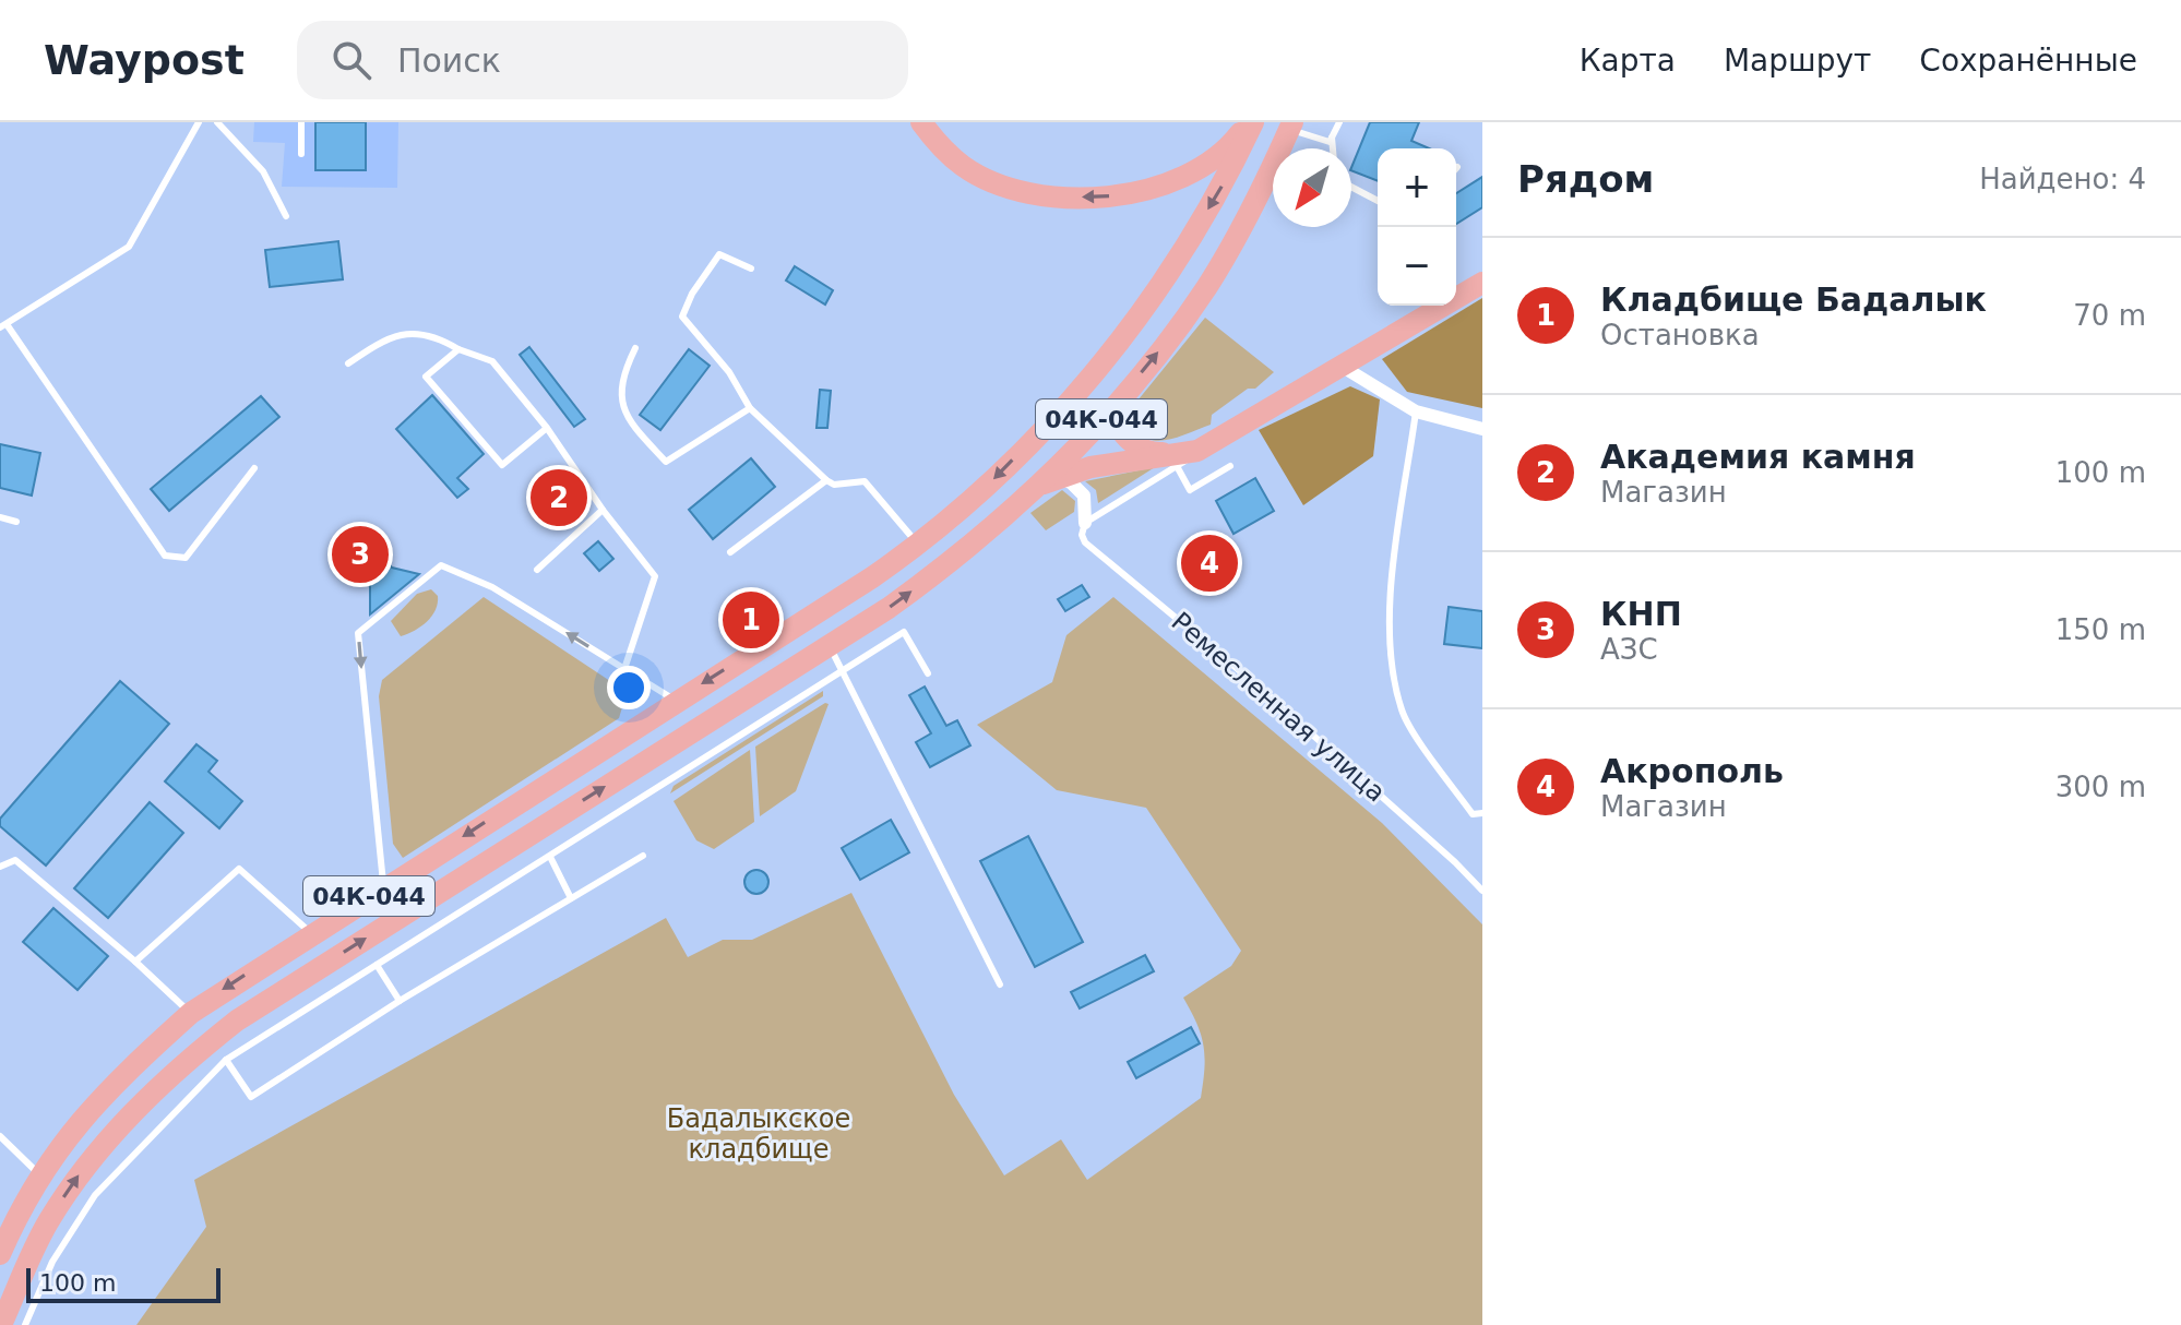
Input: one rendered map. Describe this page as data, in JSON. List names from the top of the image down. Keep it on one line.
{"streets":{"main road":["04К-044"],"lane":["Ремесленная улица"]},"parks":["Бадалыкское кладбище"],"scale_bar":"100 m","north":"bottom left","page":{"header":"Waypost","search":"Поиск","nav":["Карта","Маршрут","Сохранённые"],"heading":["Рядом","Найдено: 4"],"map_buttons":["+","−"],"list":[{"mark":"1","name":"Кладбище Бадалык","note":"Остановка","value":"70 m"},{"mark":"2","name":"Академия камня","note":"Магазин","value":"100 m"},{"mark":"3","name":"КНП","note":"АЗС","value":"150 m"},{"mark":"4","name":"Акрополь","note":"Магазин","value":"300 m"}],"pins":["2","3","4","1"],"scale":"100 m"}}
